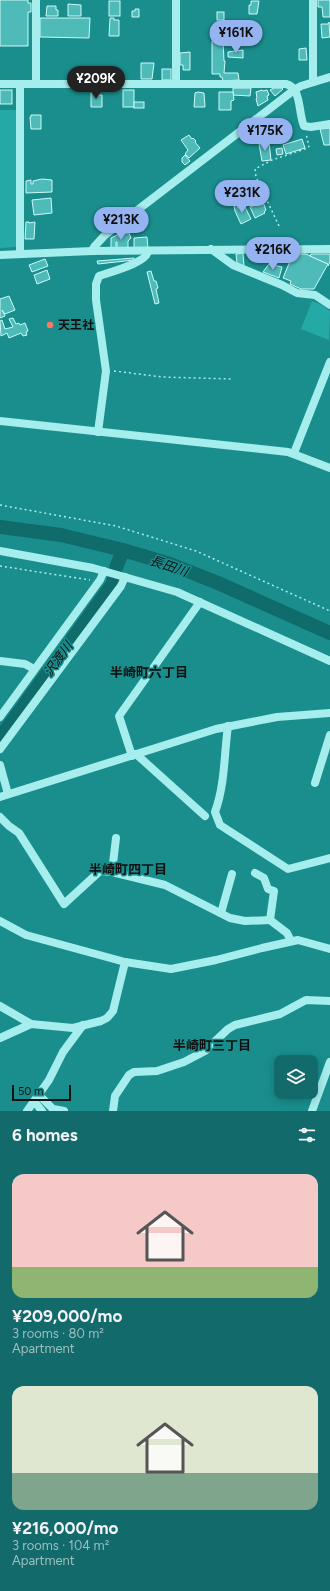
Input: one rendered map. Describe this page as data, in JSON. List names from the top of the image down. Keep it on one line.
{"districts":["半崎町六丁目","半崎町四丁目","半崎町三丁目"],"water":["長田川","沢渡川"],"places":["天王社"],"scale_bar":"50 m","page":{"price":["¥161K","¥209K","¥175K","¥231K","¥213K","¥216K"],"scale":"50 m","heading":"6 homes","list":[{"name":"¥209,000/mo","note":"3 rooms · 80 m² · Apartment"},{"name":"¥216,000/mo","note":"3 rooms · 104 m² · Apartment"}]}}
